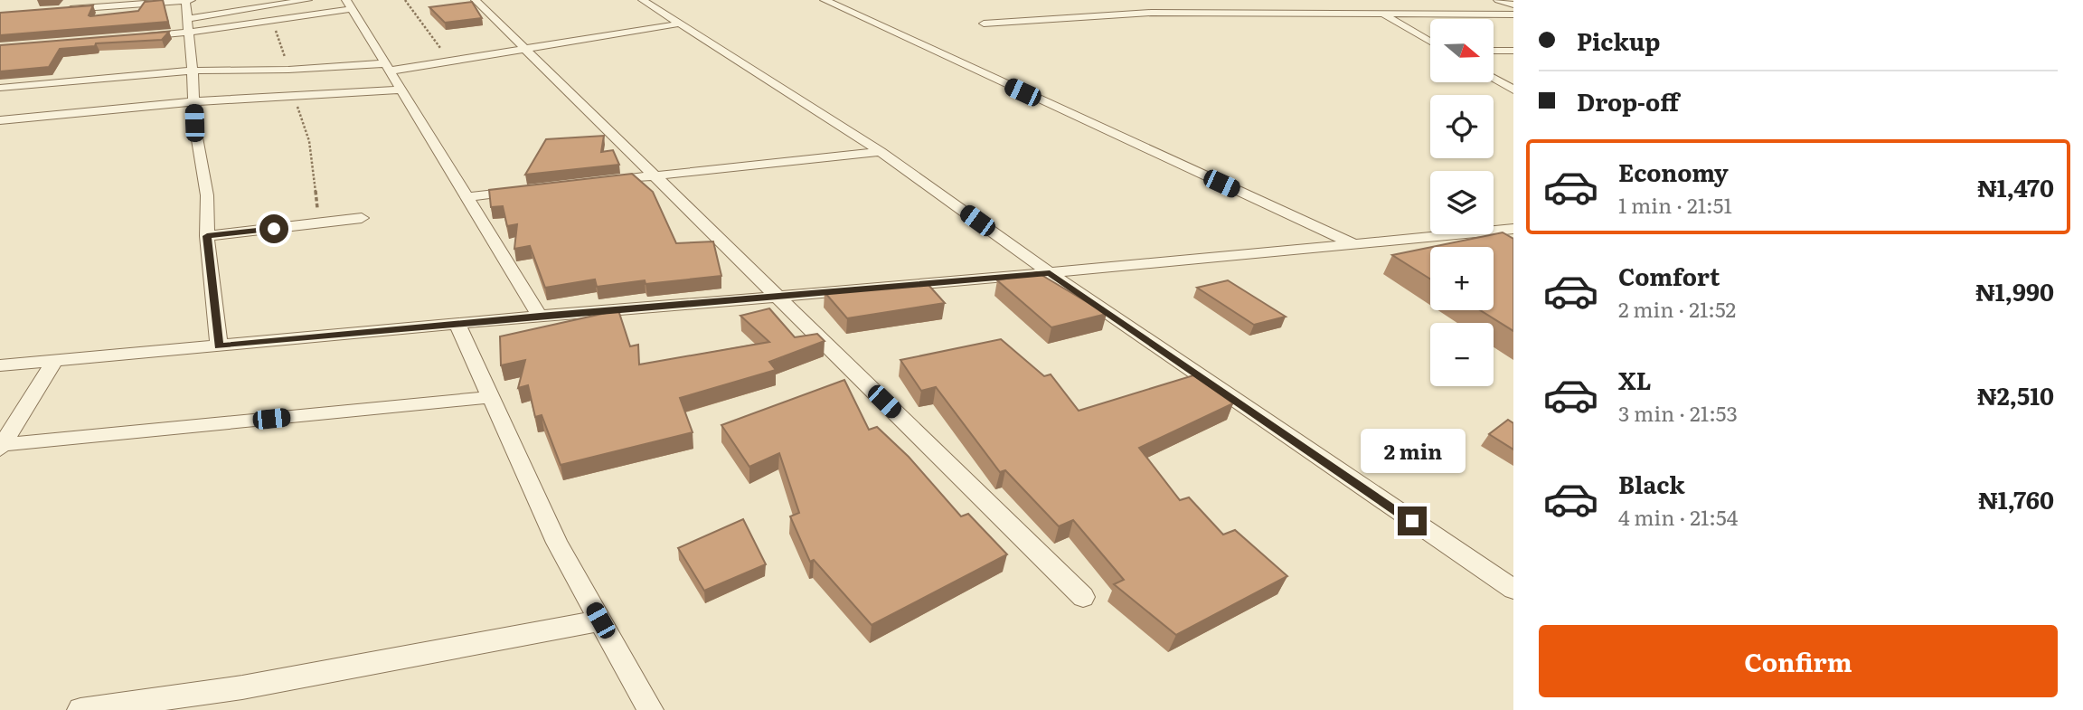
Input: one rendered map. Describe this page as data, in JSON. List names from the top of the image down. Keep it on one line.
{"north":"right","page":{"banner":["Pickup","Drop-off"],"map_buttons":["+","−"],"list":[{"name":"Economy","note":"1 min · 21:51","value":"₦1,470"},{"name":"Comfort","note":"2 min · 21:52","value":"₦1,990"},{"name":"XL","note":"3 min · 21:53","value":"₦2,510"},{"name":"Black","note":"4 min · 21:54","value":"₦1,760"}],"bubble":"2 min","buttons":"Confirm"}}
